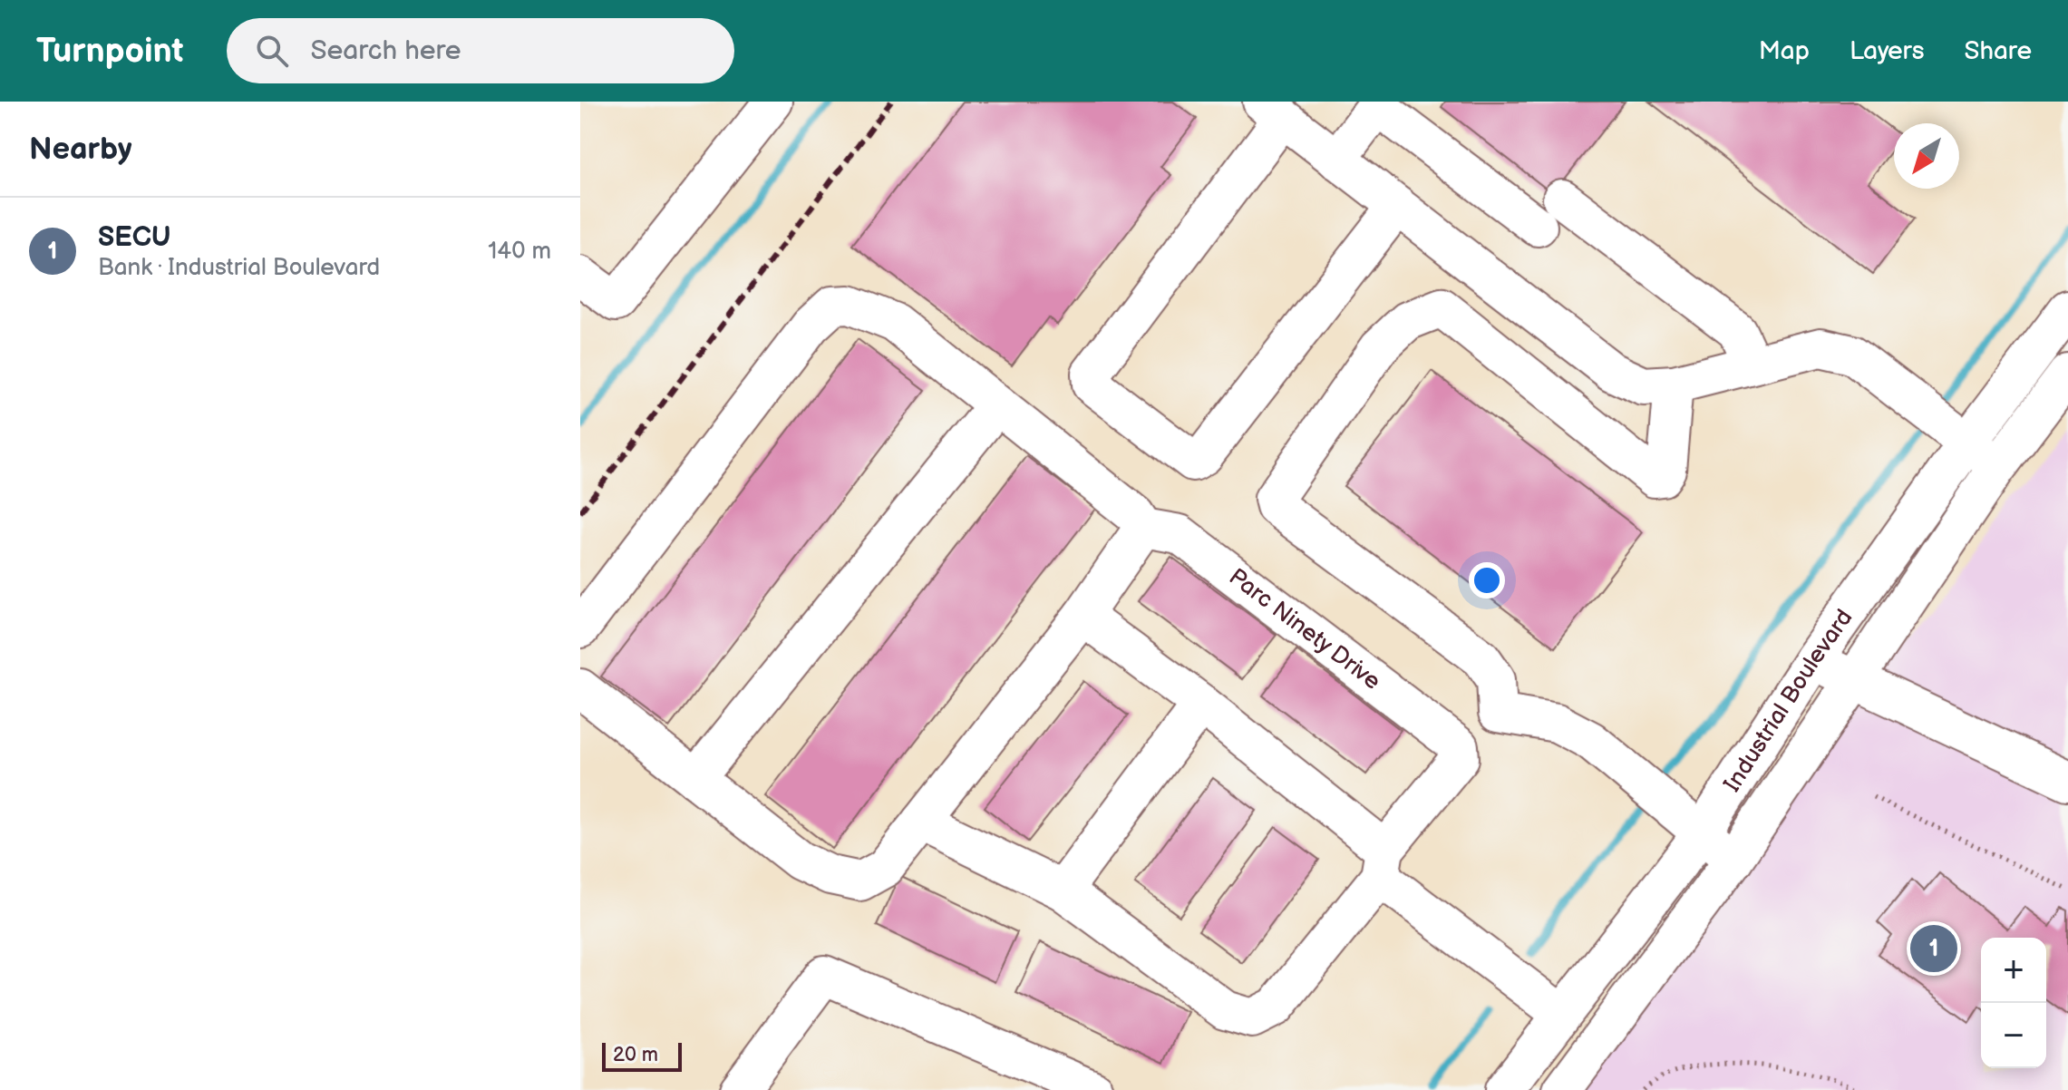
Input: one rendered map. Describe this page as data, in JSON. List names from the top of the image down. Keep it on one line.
{"streets":{"street":["Parc Ninety Drive","Industrial Boulevard"]},"scale_bar":"20 m","north":"bottom left","page":{"header":"Turnpoint","search":"Search here","nav":["Map","Layers","Share"],"heading":"Nearby","list":[{"mark":"1","name":"SECU","note":"Bank · Industrial Boulevard","value":"140 m"}],"pins":"1","map_buttons":["+","−"],"scale":"20 m"}}
